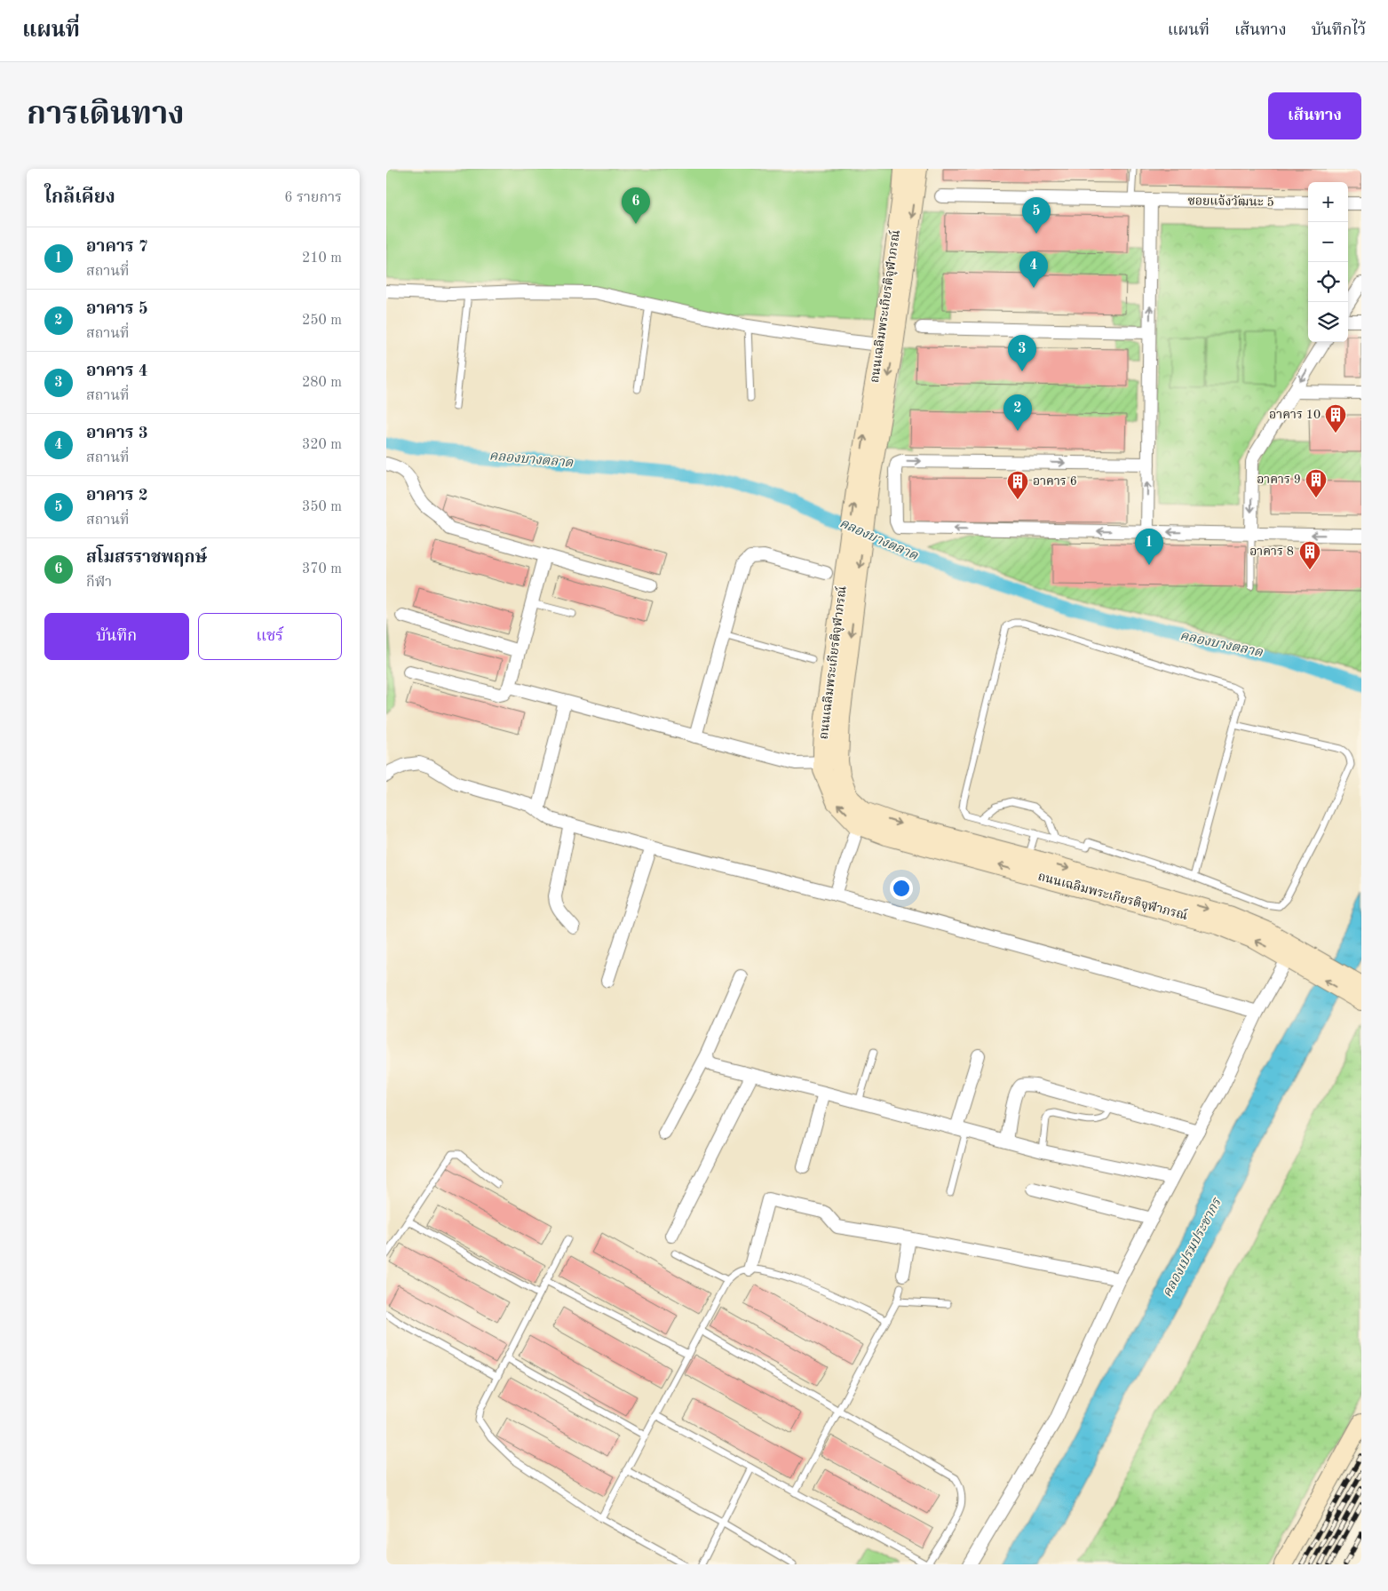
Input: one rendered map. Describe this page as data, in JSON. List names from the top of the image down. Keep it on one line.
{"streets":{"street":["ซอยแจ้งวัฒนะ 5","ถนนเฉลิมพระเกียรติจุฬาภรณ์"]},"water":["คลองบางตลาด","คลองเปรมประชากร"],"places":{"building":["อาคาร 10","อาคาร 9","อาคาร 6","อาคาร 8"]},"page":{"header":"แผนที่","nav":["แผนที่","เส้นทาง","บันทึกไว้"],"title":"การเดินทาง","buttons":["เส้นทาง",["บันทึก","แชร์"]],"heading":["ใกล้เคียง","6 รายการ"],"map_buttons":["+","−"],"pins":["6","5","4","3","2","1"],"list":[{"mark":"1","name":"อาคาร 7","note":"สถานที่","value":"210 m"},{"mark":"2","name":"อาคาร 5","note":"สถานที่","value":"250 m"},{"mark":"3","name":"อาคาร 4","note":"สถานที่","value":"280 m"},{"mark":"4","name":"อาคาร 3","note":"สถานที่","value":"320 m"},{"mark":"5","name":"อาคาร 2","note":"สถานที่","value":"350 m"},{"mark":"6","name":"สโมสรราชพฤกษ์","note":"กีฬา","value":"370 m"}]}}
